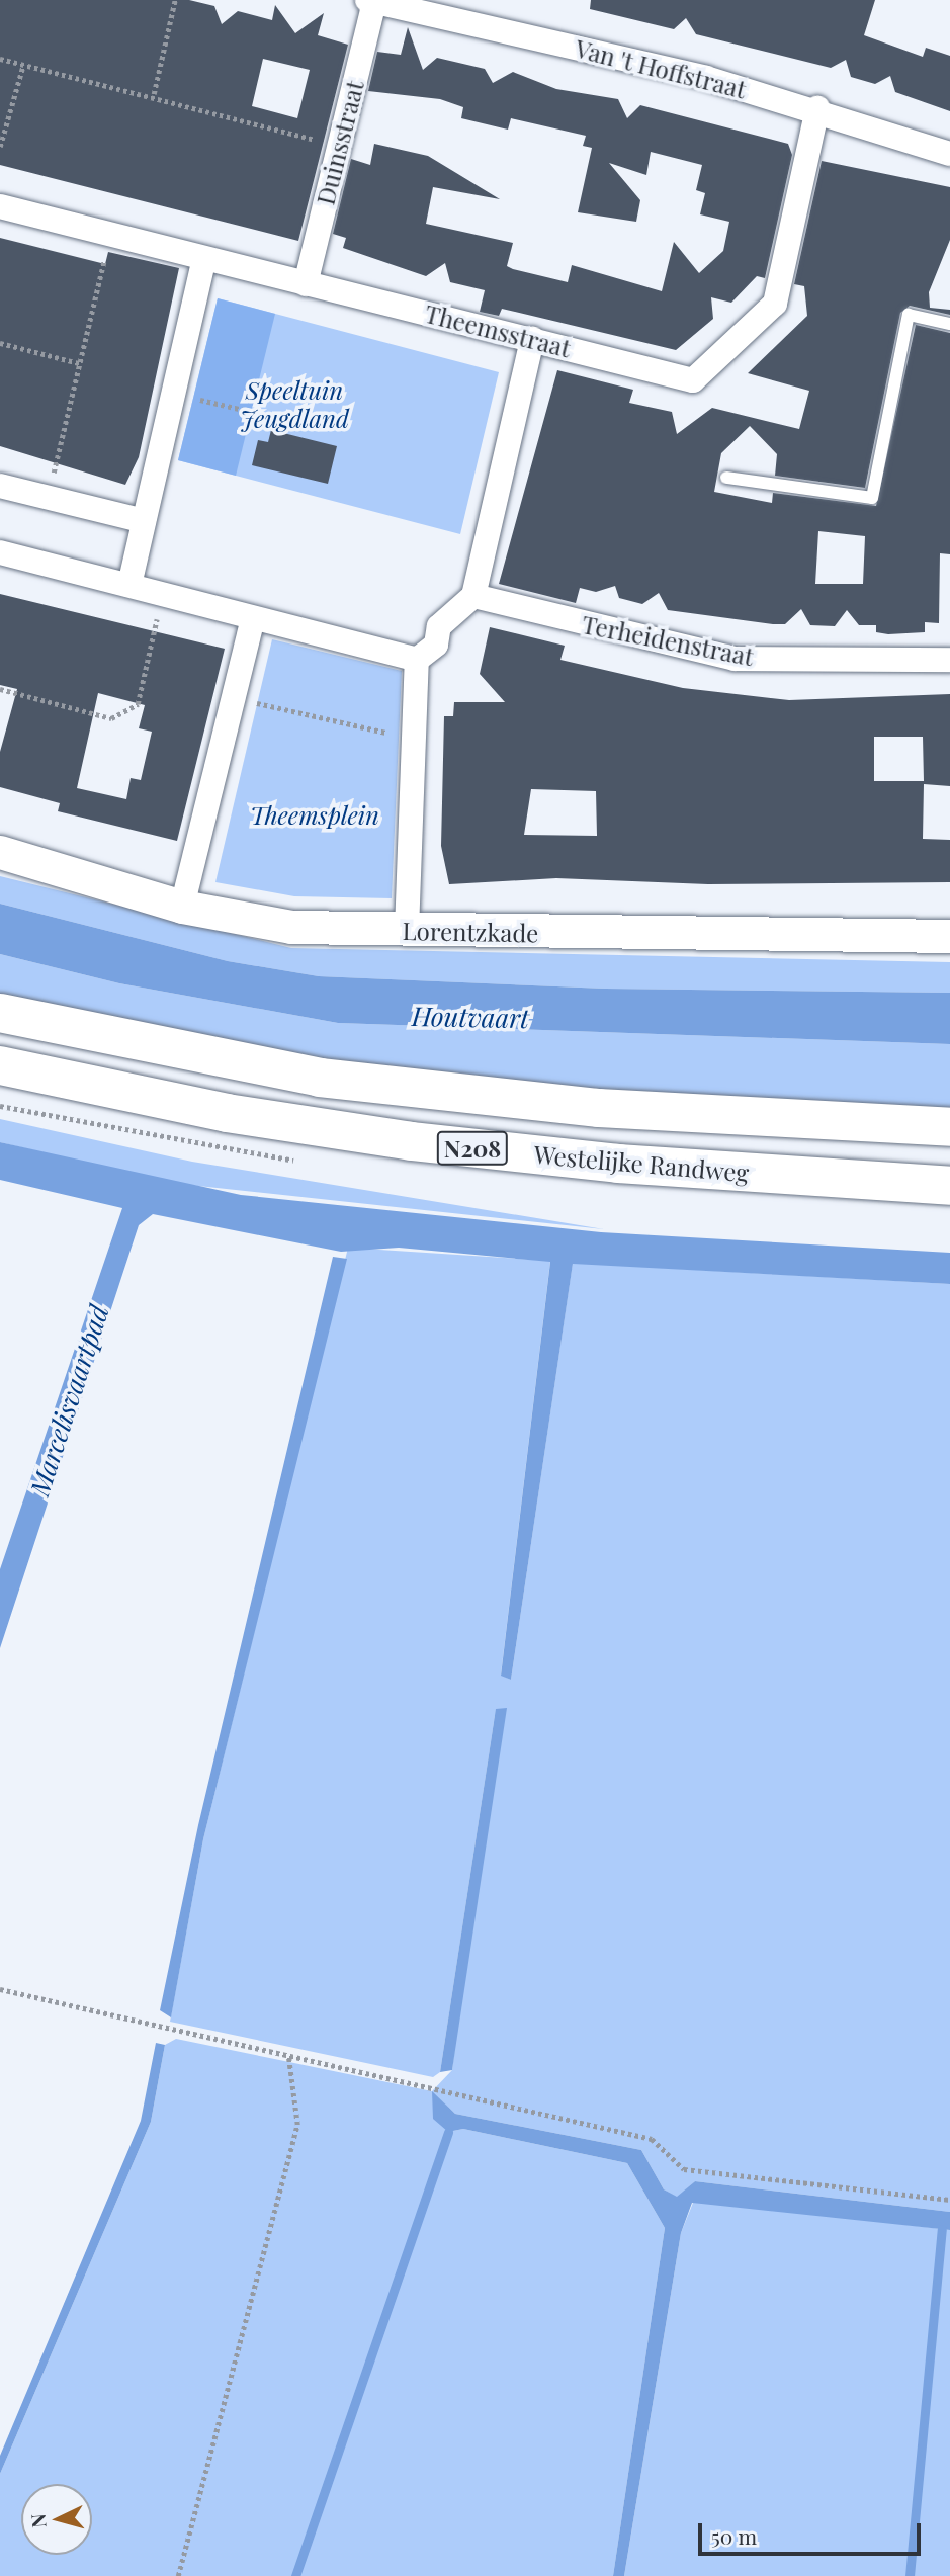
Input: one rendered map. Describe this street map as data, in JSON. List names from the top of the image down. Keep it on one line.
{"streets":{"main road":["N208","Westelijke Randweg"],"street":["Van 't Hoffstraat","Duinsstraat","Theemsstraat","Terheidenstraat","Lorentzkade"]},"crossings":[["Van 't Hoffstraat","Duinsstraat"],["Van 't Hoffstraat","Theemsstraat"],["Duinsstraat","Theemsstraat"]],"water":["Houtvaart","Marcelisvaartpad"],"parks":["Speeltuin Jeugdland","Theemsplein"],"scale_bar":"50 m","north":"left"}
